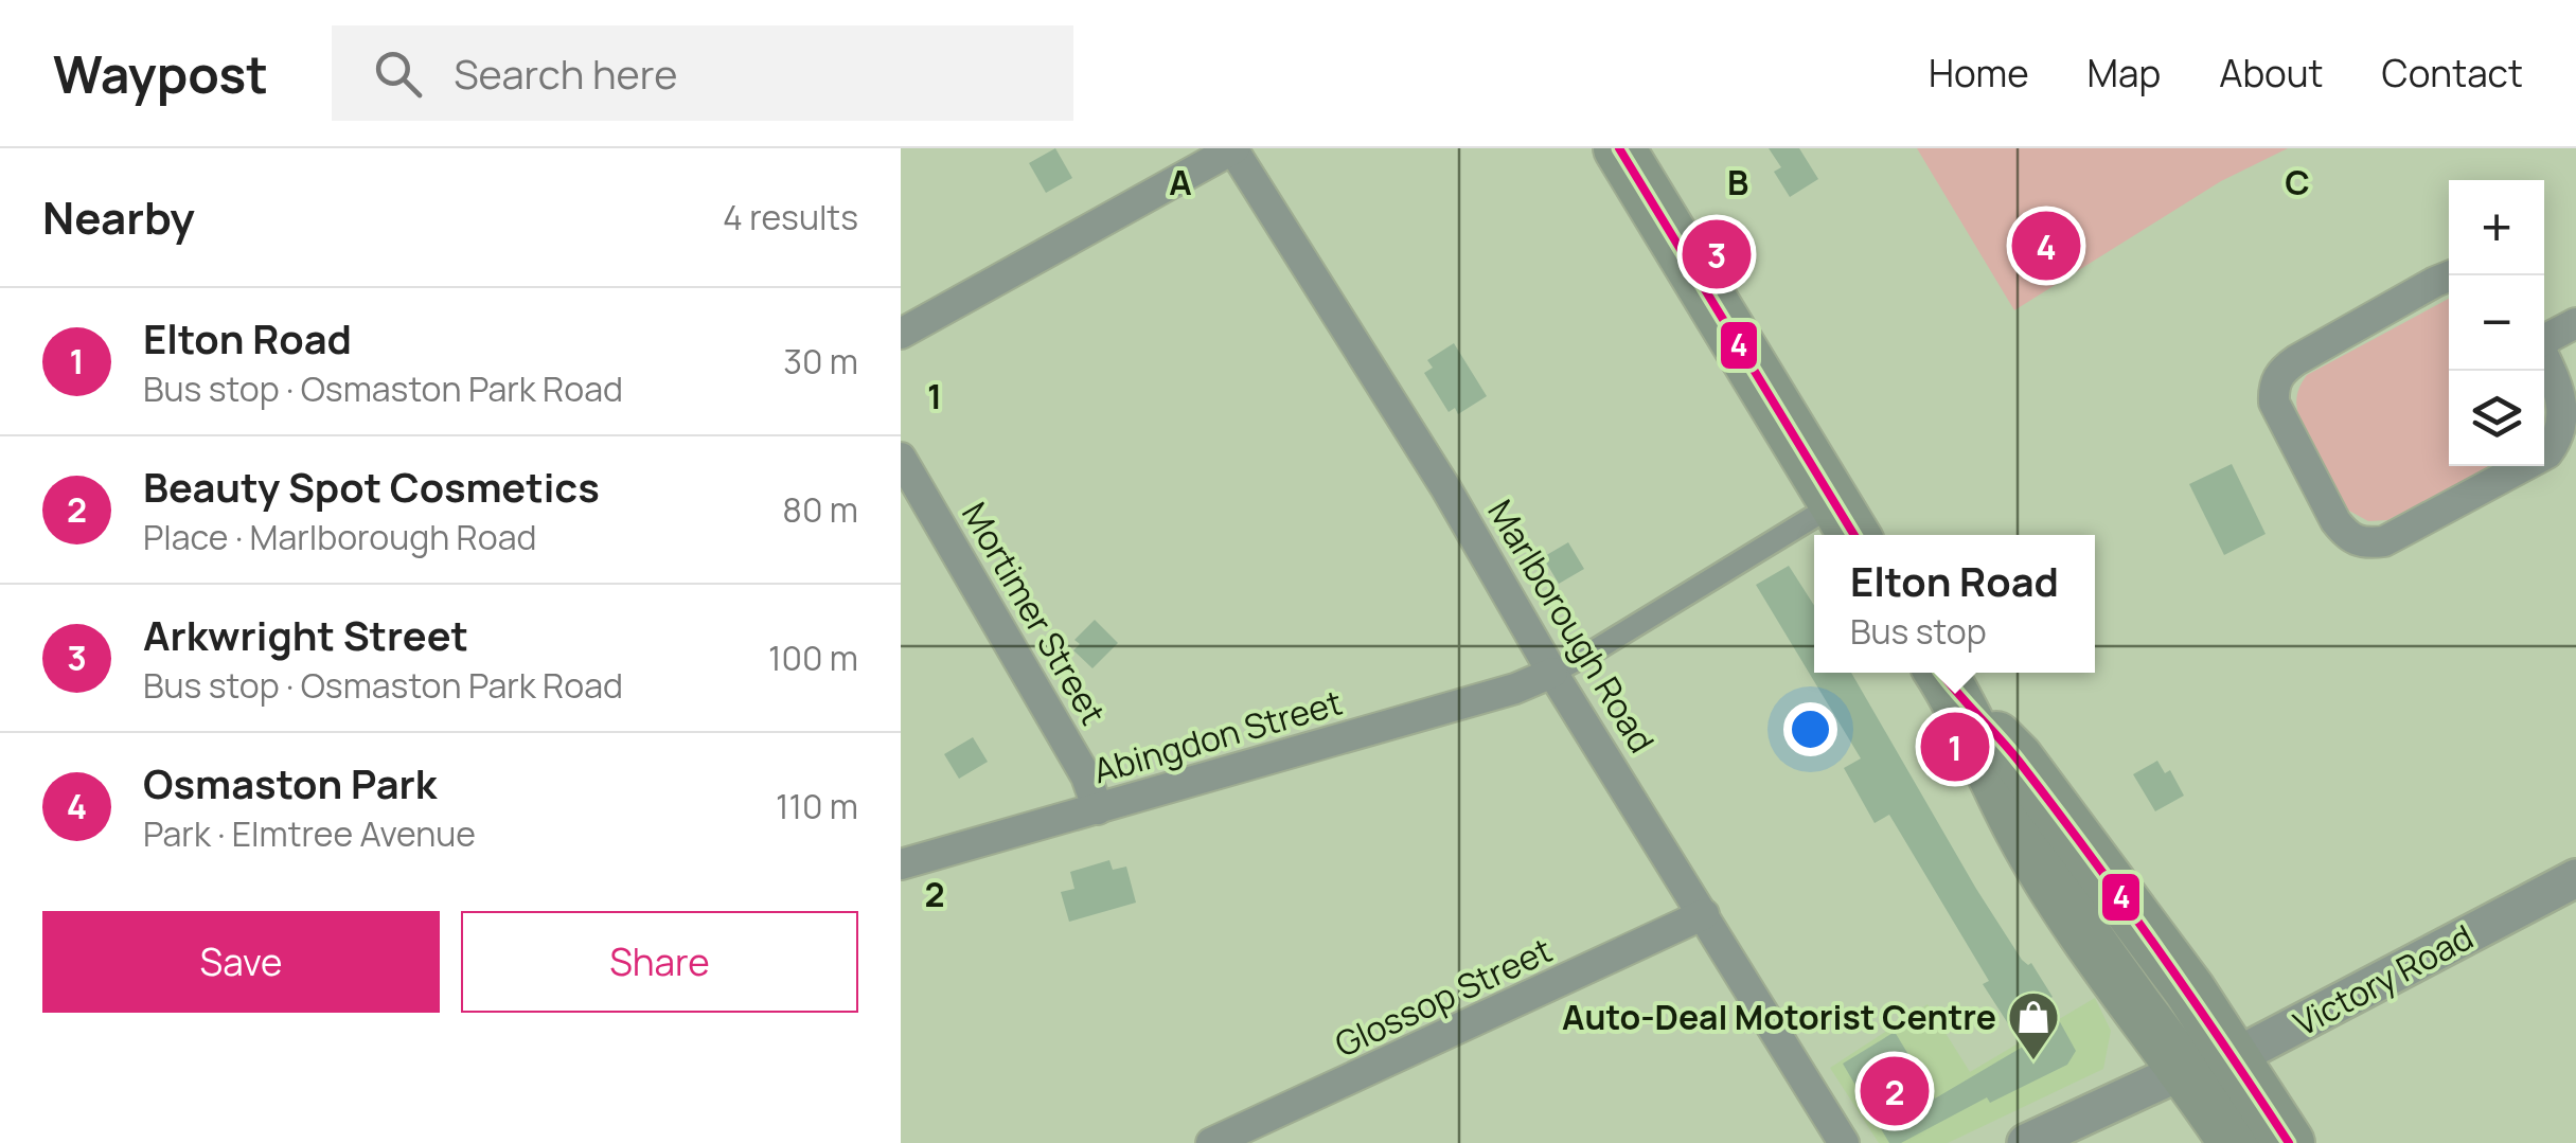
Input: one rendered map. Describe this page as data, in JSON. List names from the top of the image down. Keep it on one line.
{"streets":{"street":["Mortimer Street","Marlborough Road","Abingdon Street","Victory Road","Glossop Street"]},"crossings":[["Mortimer Street","Abingdon Street"],["Marlborough Road","Abingdon Street"],["Marlborough Road","Glossop Street"]],"places":{"shop":["Auto-Deal Motorist Centre"]},"lines":["transit line 4"],"page":{"header":"Waypost","search":"Search here","nav":["Home","Map","About","Contact"],"heading":["Nearby","4 results"],"map_buttons":["+","−"],"pins":["4","3","1","2"],"list":[{"mark":"1","name":"Elton Road","note":"Bus stop · Osmaston Park Road","value":"30 m"},{"mark":"2","name":"Beauty Spot Cosmetics","note":"Place · Marlborough Road","value":"80 m"},{"mark":"3","name":"Arkwright Street","note":"Bus stop · Osmaston Park Road","value":"100 m"},{"mark":"4","name":"Osmaston Park","note":"Park · Elmtree Avenue","value":"110 m"}],"popup":["Elton Road","Bus stop"],"buttons":["Save","Share"]},"grid":{"columns":["A","B","C"],"rows":["1","2"]}}
